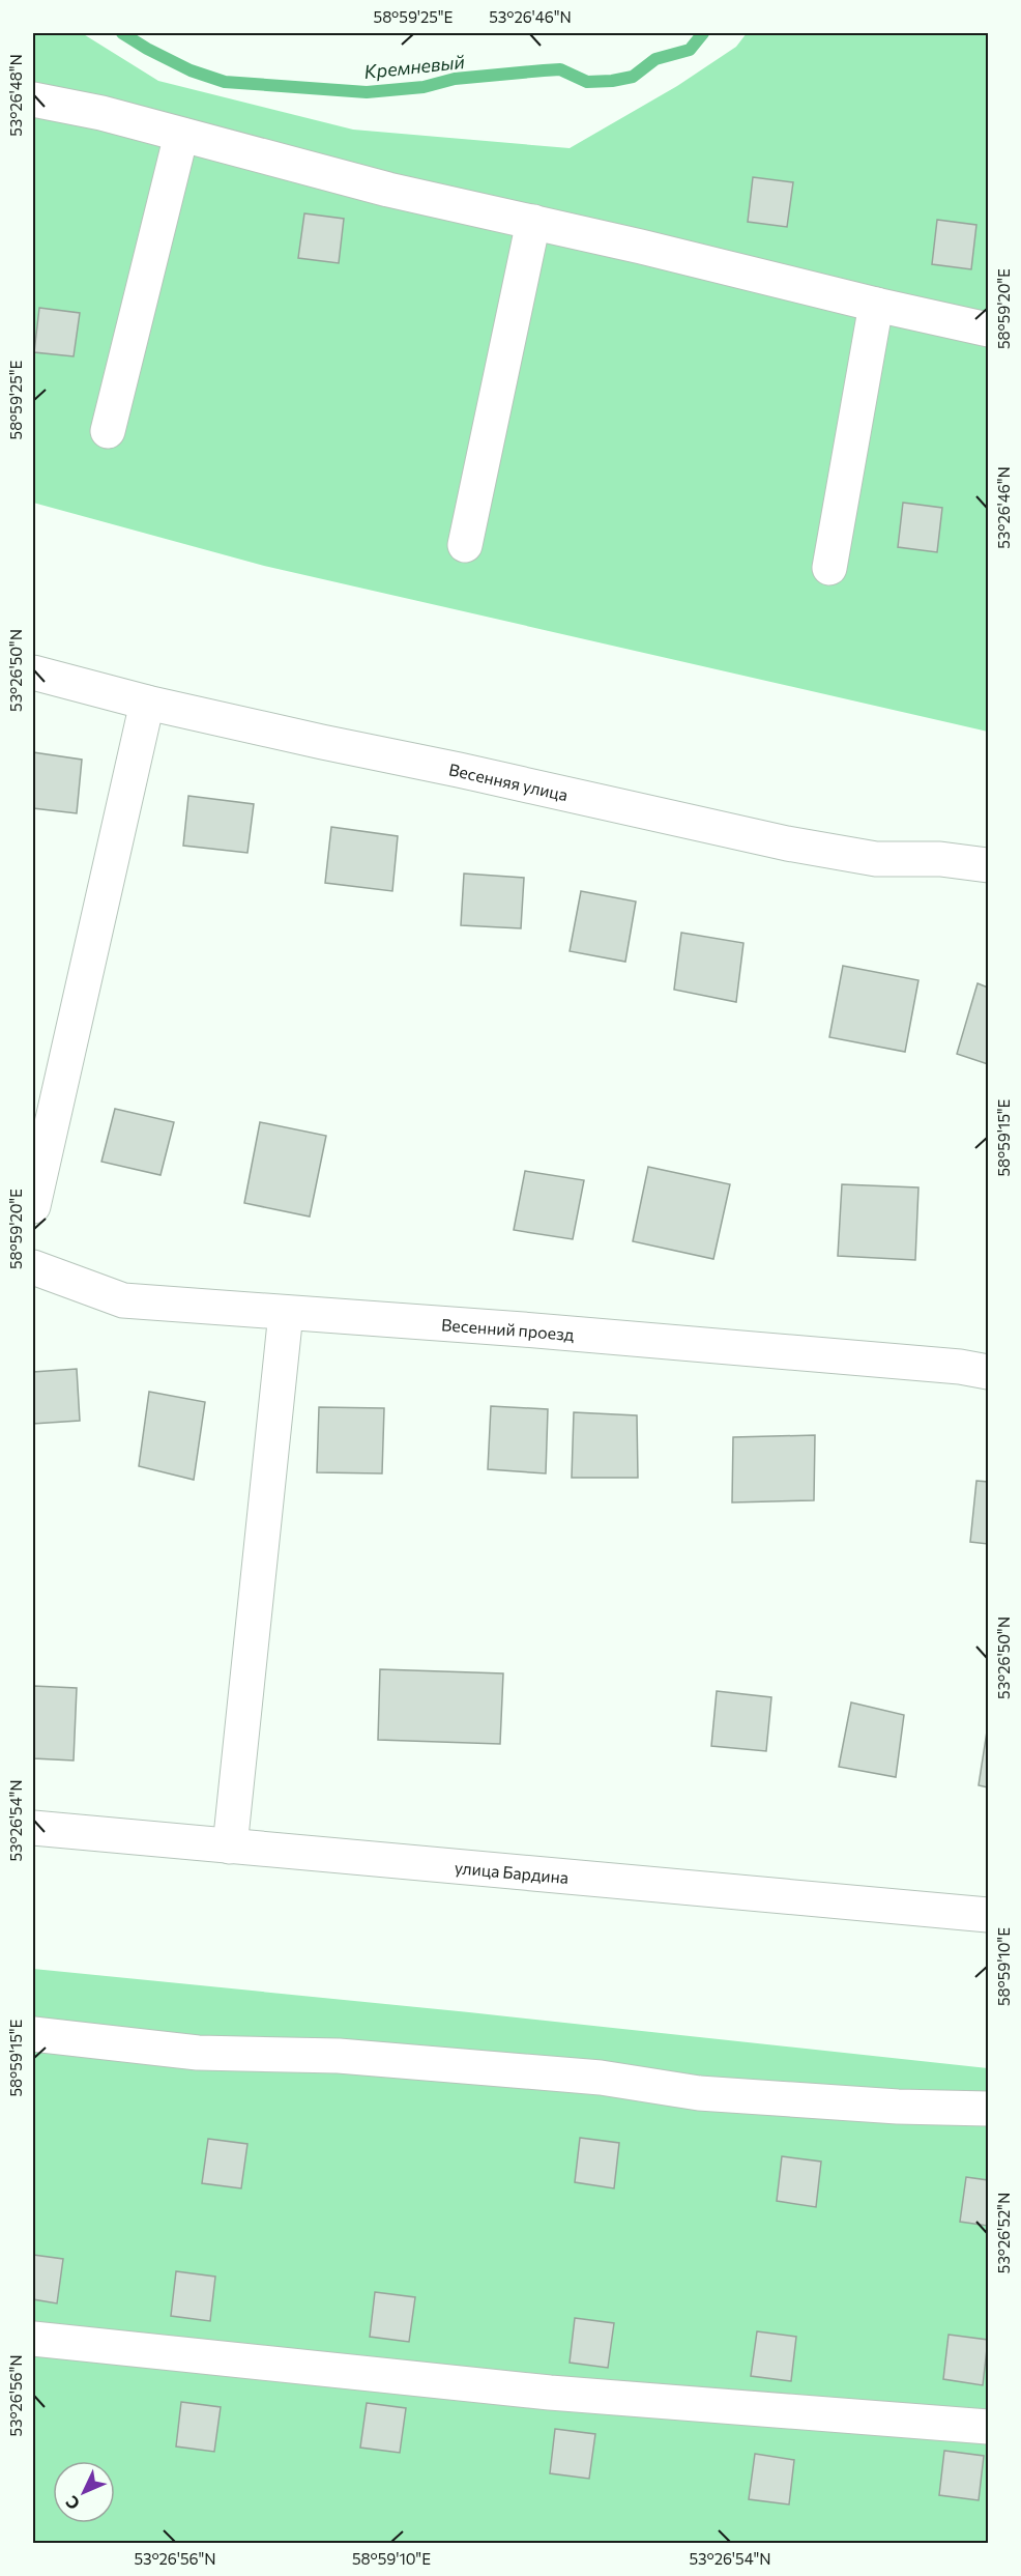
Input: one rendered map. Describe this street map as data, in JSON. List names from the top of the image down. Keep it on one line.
{"streets":{"street":["Весенняя улица","Весенний проезд","улица Бардина"]},"water":["Кремневый"],"north":"bottom left","coordinates":["58°59'25\"E","53°26'46\"N","53°26'48\"N","58°59'20\"E","53°26'50\"N","58°59'15\"E","53°26'54\"N","58°59'10\"E","53°26'52\"N","53°26'56\"N"]}
